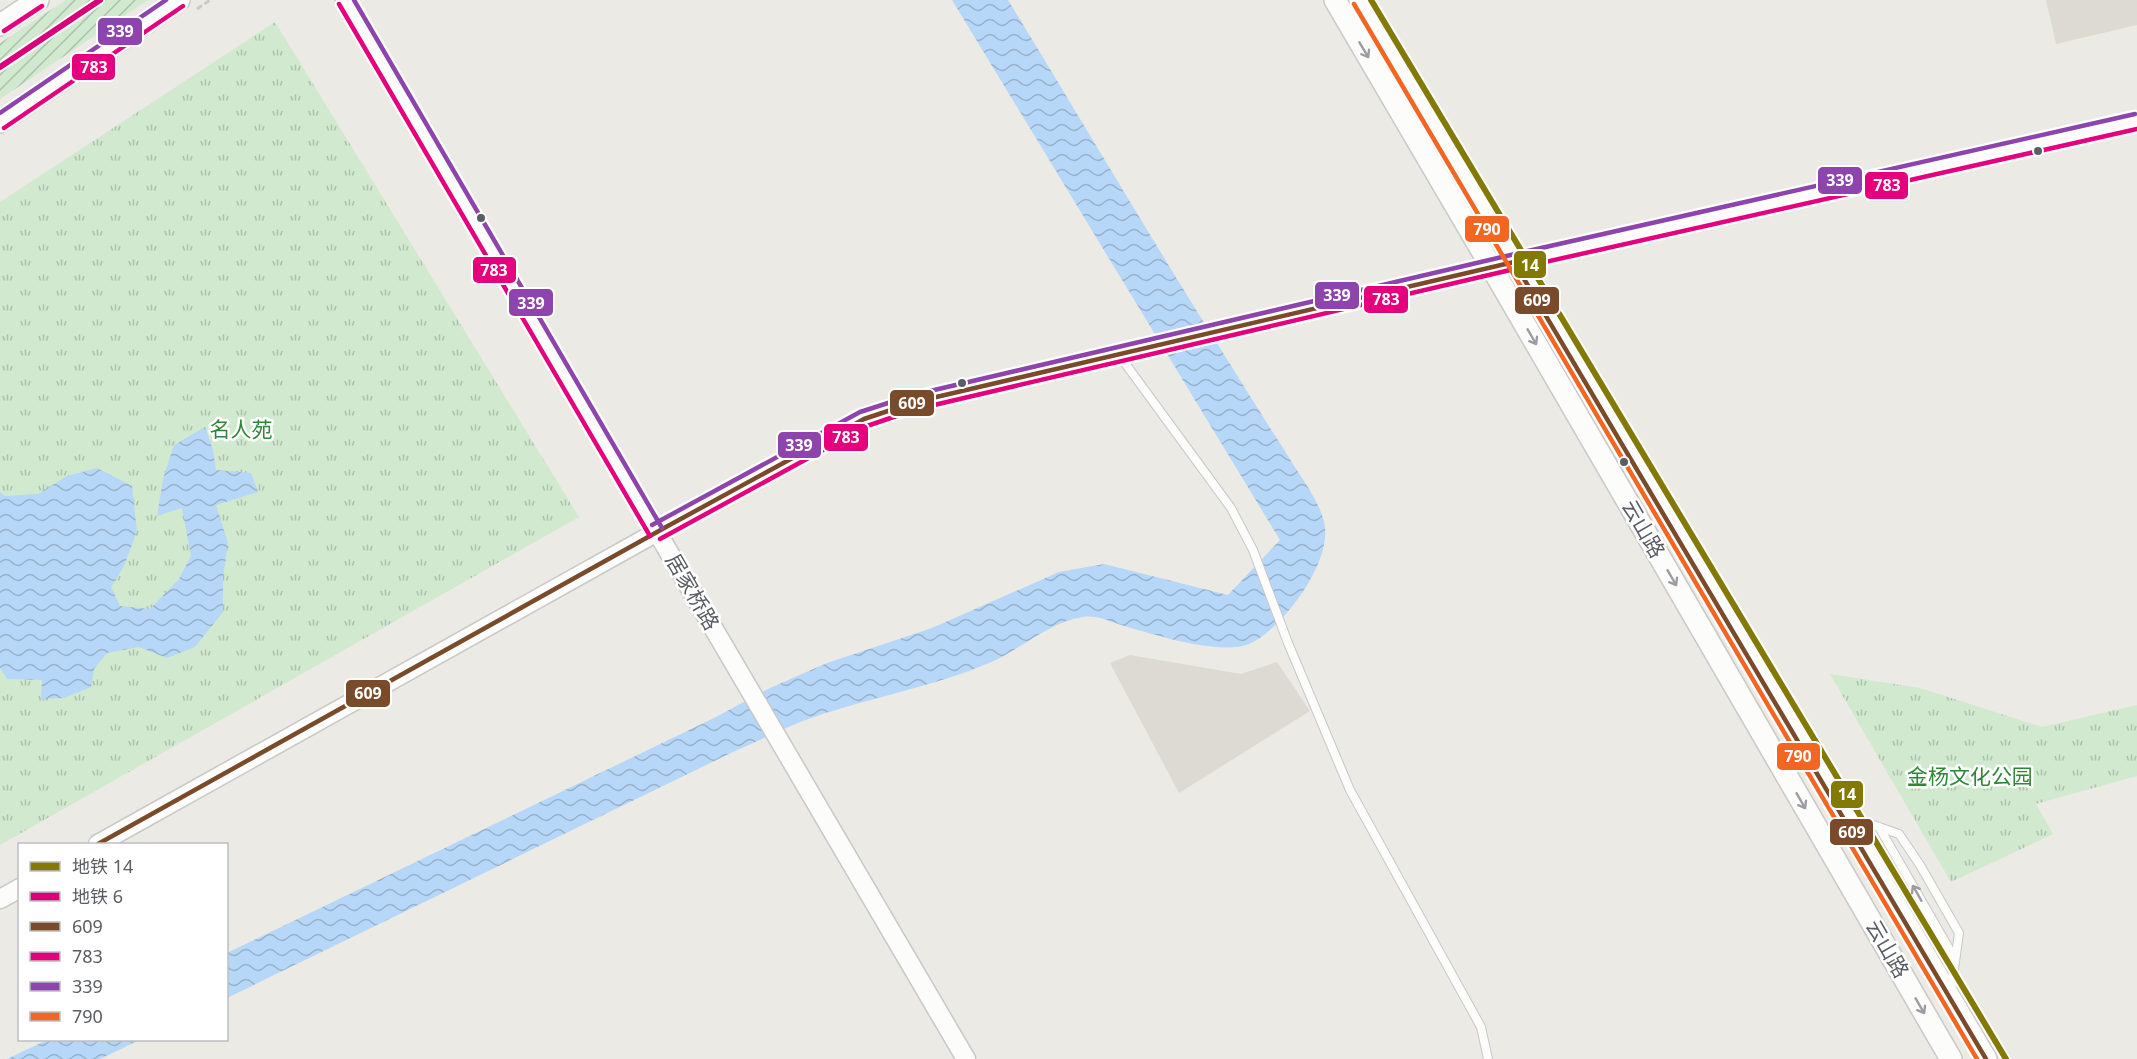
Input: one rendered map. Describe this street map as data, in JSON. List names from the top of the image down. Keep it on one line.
{"streets":{"main road":["云山路"],"street":["居家桥路"]},"parks":["名人苑","金杨文化公园"],"lines":["metro line 14","metro line 6","transit line 339","transit line 783","transit line 790","transit line 609"],"legend":["地铁 14","地铁 6","609","783","339","790"]}
